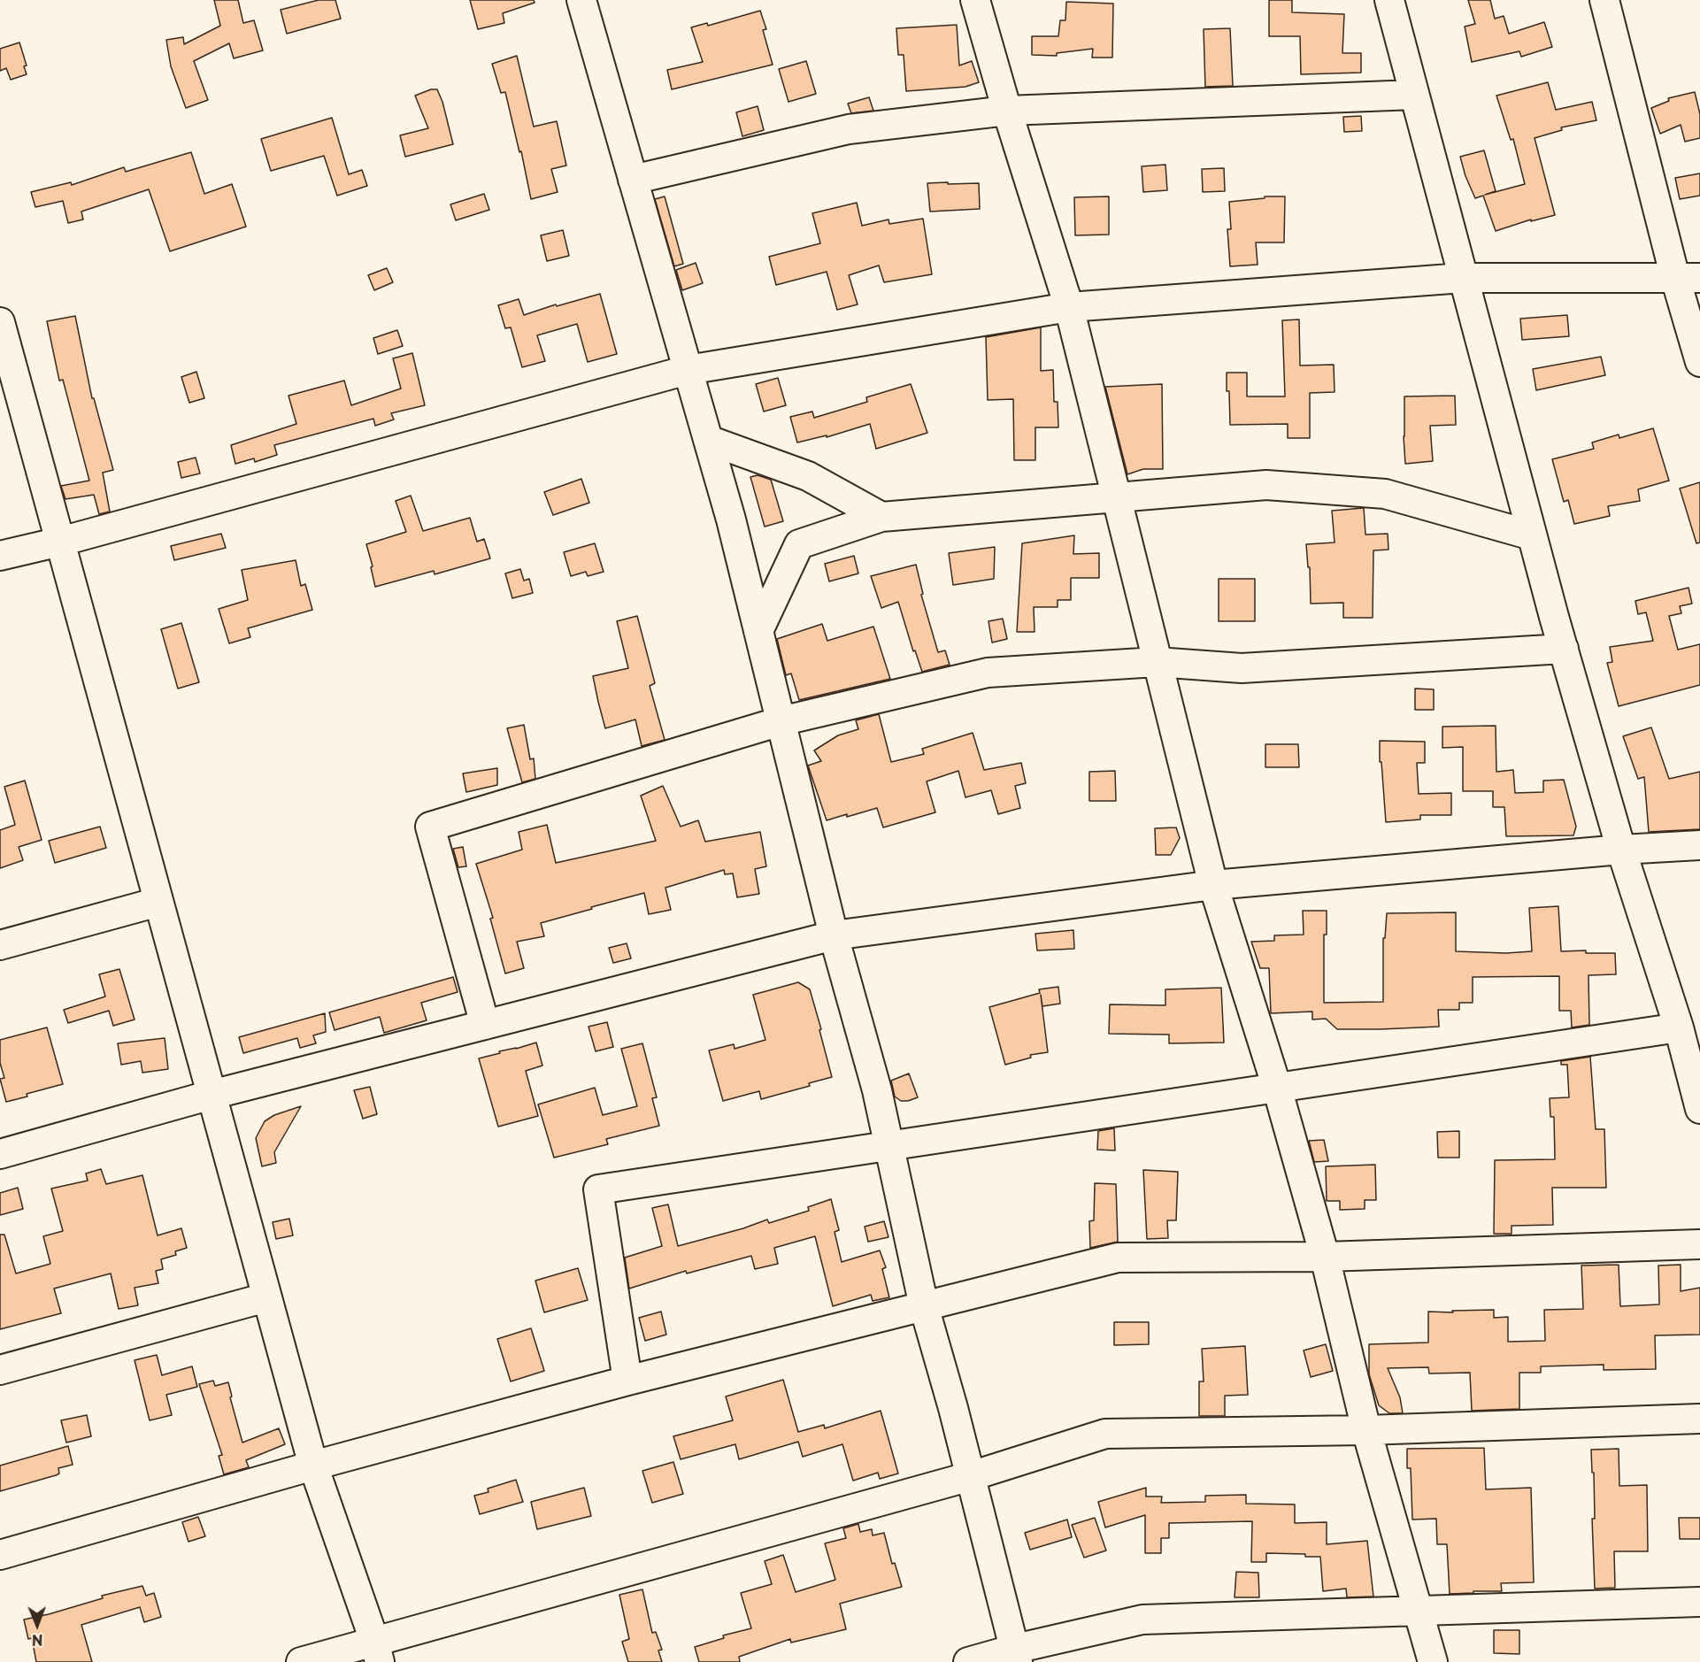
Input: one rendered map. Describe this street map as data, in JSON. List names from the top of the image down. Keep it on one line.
{"north":"bottom"}
